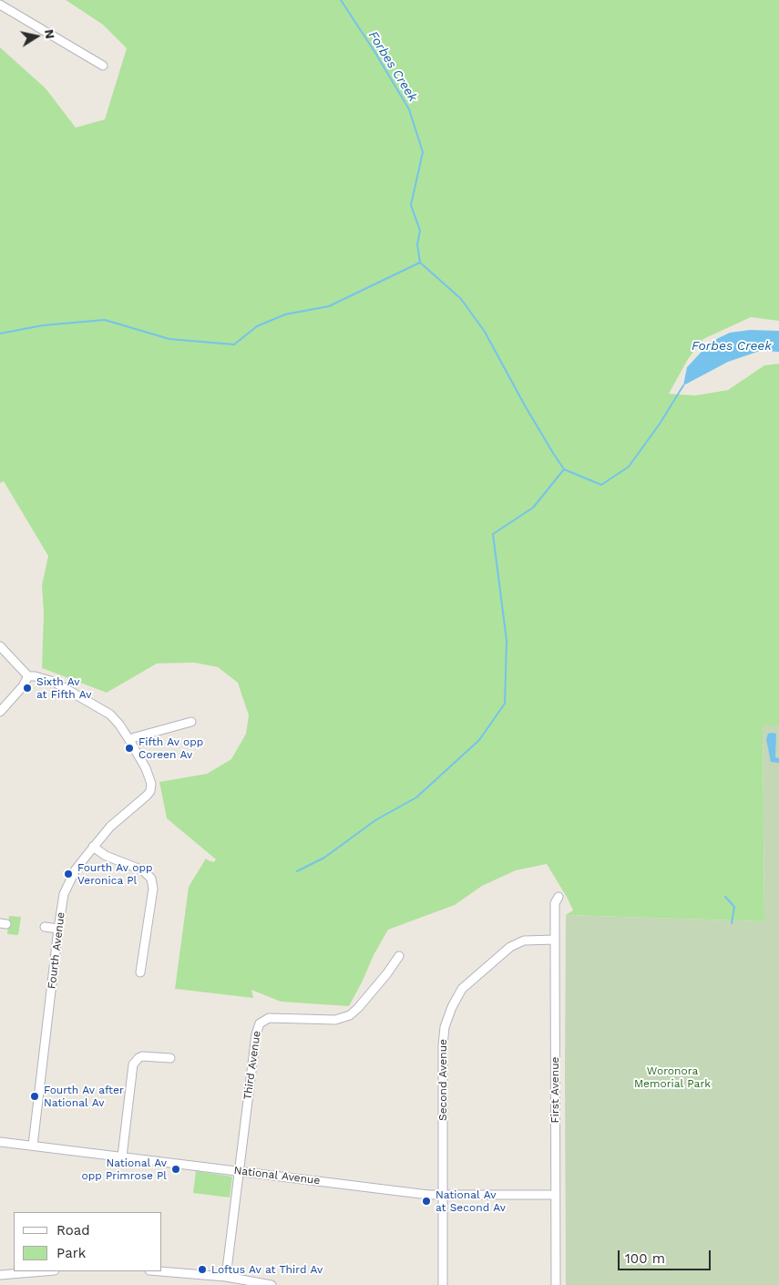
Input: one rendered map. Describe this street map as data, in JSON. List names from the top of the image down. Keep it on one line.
{"streets":{"street":["Fourth Avenue","Third Avenue","Second Avenue","First Avenue","National Avenue"]},"crossings":[["Fourth Avenue","National Avenue"],["Third Avenue","National Avenue"],["Second Avenue","First Avenue"],["Second Avenue","National Avenue"],["First Avenue","National Avenue"]],"water":["Forbes Creek"],"parks":["Woronora Memorial Park"],"places":["Sixth Av at Fifth Av","Fifth Av opp Coreen Av","Fourth Av opp Veronica Pl","Fourth Av after National Av","National Av opp Primrose Pl","National Av at Second Av","Loftus Av at Third Av"],"legend":["Road","Park"],"scale_bar":"100 m","north":"right"}
